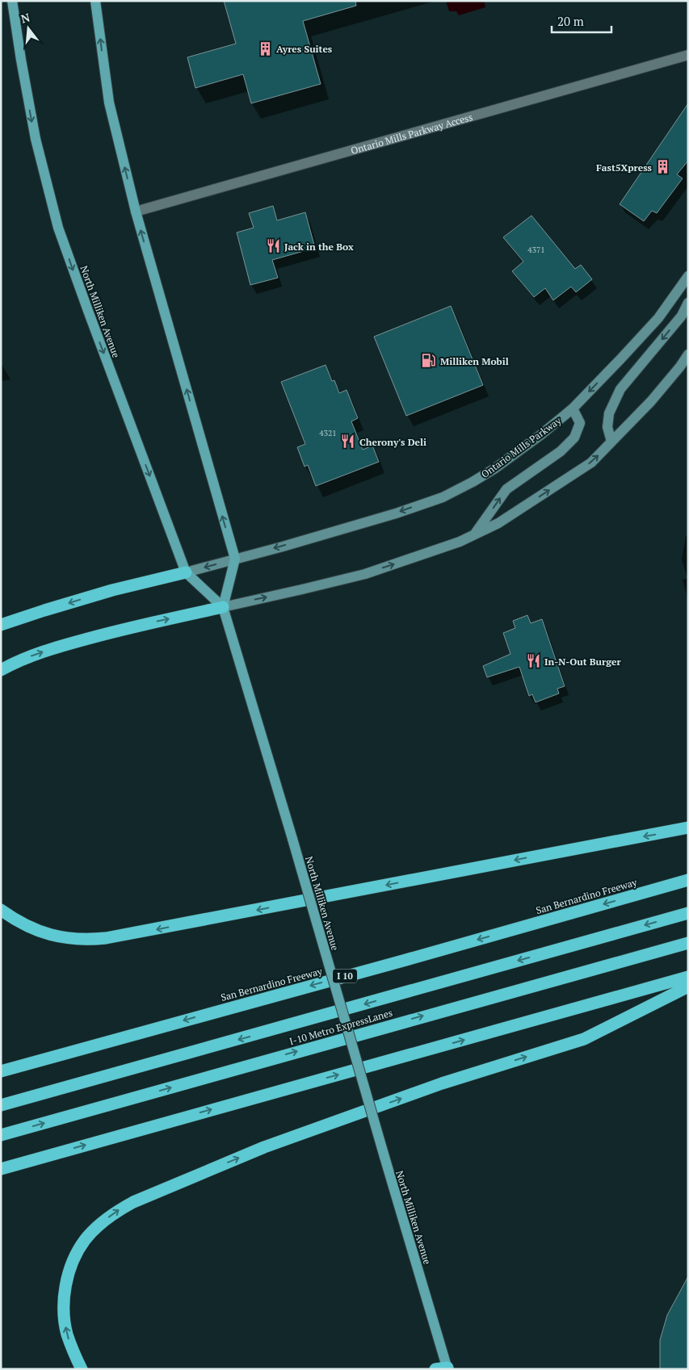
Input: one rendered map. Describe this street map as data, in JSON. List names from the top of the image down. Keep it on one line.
{"streets":{"highway":["San Bernardino Freeway","I 10","I-10 Metro ExpressLanes"],"main road":["North Milliken Avenue","Ontario Mills Parkway"],"street":["Ontario Mills Parkway Access"]},"crossings":[["North Milliken Avenue","Ontario Mills Parkway"]],"places":{"building":["Ayres Suites","Fast5Xpress"],"restaurant":["Jack in the Box","Cherony's Deli","In-N-Out Burger"],"fuel station":["Milliken Mobil"]},"house_numbers":["4371","4321"],"scale_bar":"20 m","north":"top"}
